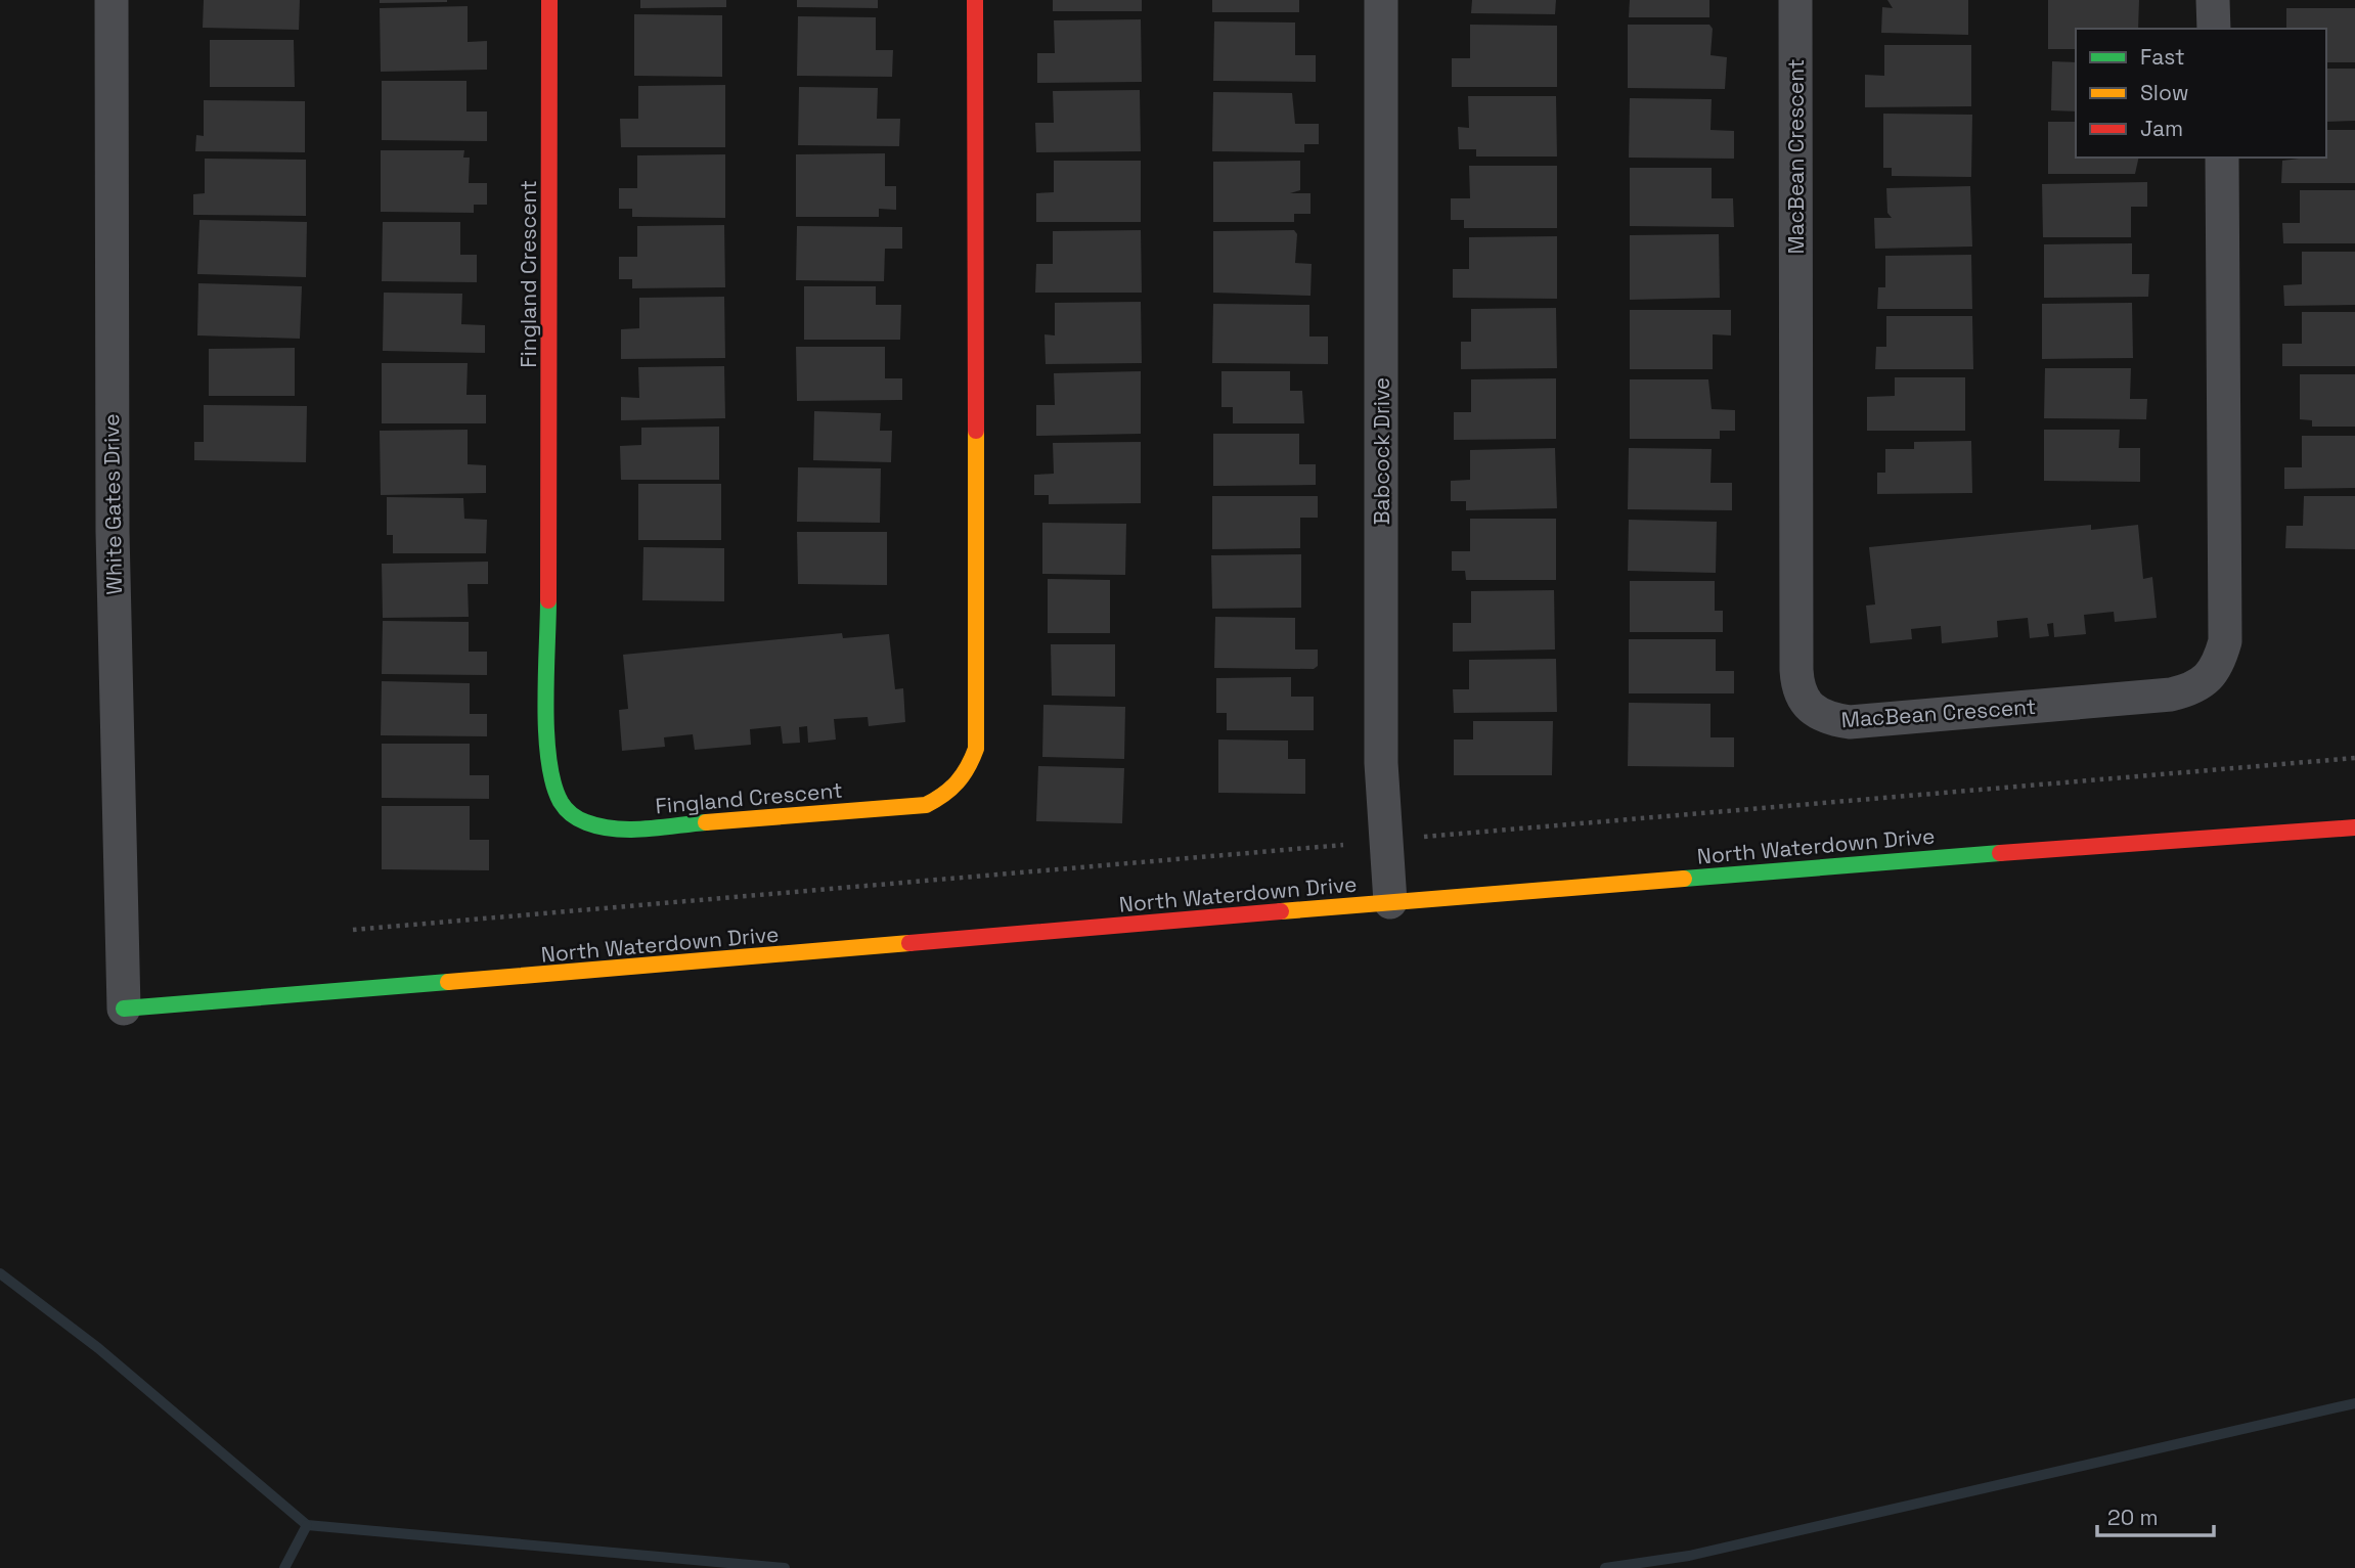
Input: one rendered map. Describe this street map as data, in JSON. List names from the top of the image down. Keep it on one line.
{"streets":{"main road":["Fingland Crescent","North Waterdown Drive"],"street":["MacBean Crescent","Babcock Drive","White Gates Drive"]},"crossings":[["Babcock Drive","North Waterdown Drive"],["White Gates Drive","North Waterdown Drive"]],"legend":["Fast","Slow","Jam"],"scale_bar":"20 m"}
